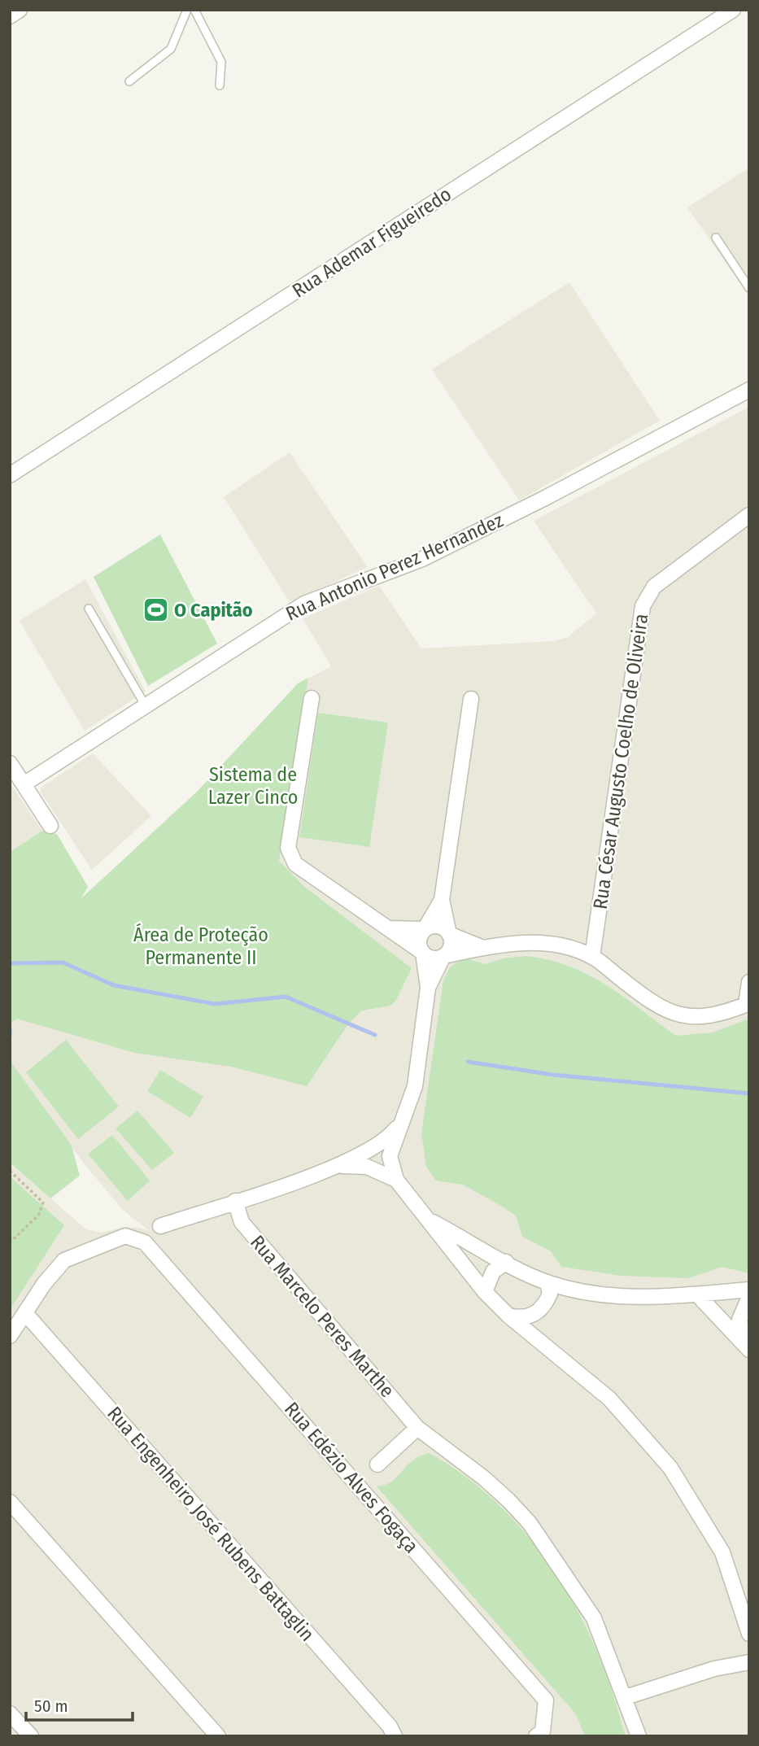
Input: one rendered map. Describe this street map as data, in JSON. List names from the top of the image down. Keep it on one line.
{"streets":{"street":["Rua Ademar Figueiredo","Rua Antonio Perez Hernandez","Rua César Augusto Coelho de Oliveira","Rua Marcelo Peres Marthe","Rua Edézio Alves Fogaça","Rua Engenheiro José Rubens Battaglin"]},"crossings":[["Rua Edézio Alves Fogaça","Rua Engenheiro José Rubens Battaglin"]],"parks":["Sistema de Lazer Cinco","Área de Proteção Permanente II"],"places":{"sports":["O Capitão"]},"scale_bar":"50 m"}
